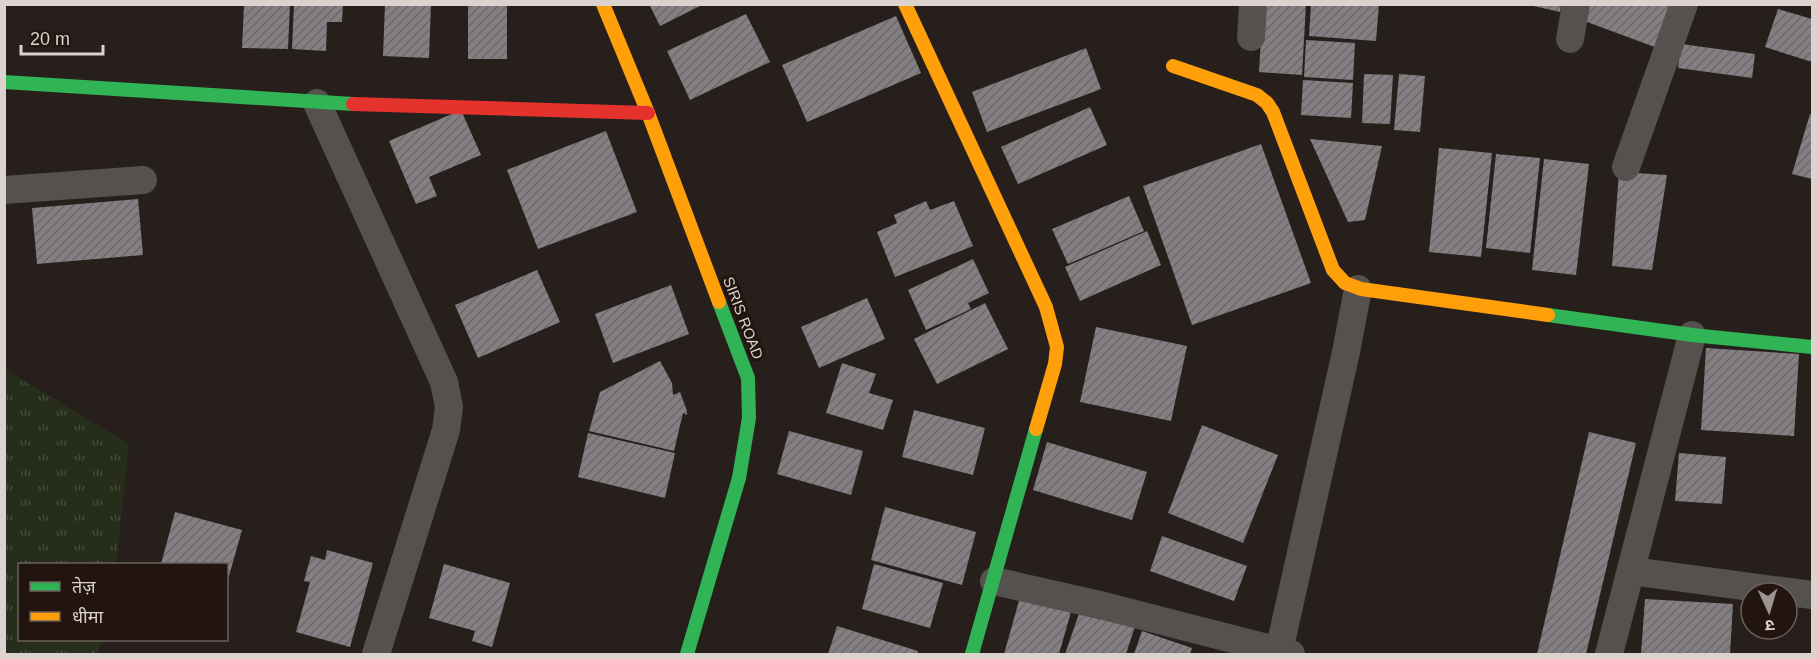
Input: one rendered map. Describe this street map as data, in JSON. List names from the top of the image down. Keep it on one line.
{"streets":{"street":["SIRIS ROAD"]},"legend":["तेज़","धीमा"],"scale_bar":"20 m","north":"bottom"}
